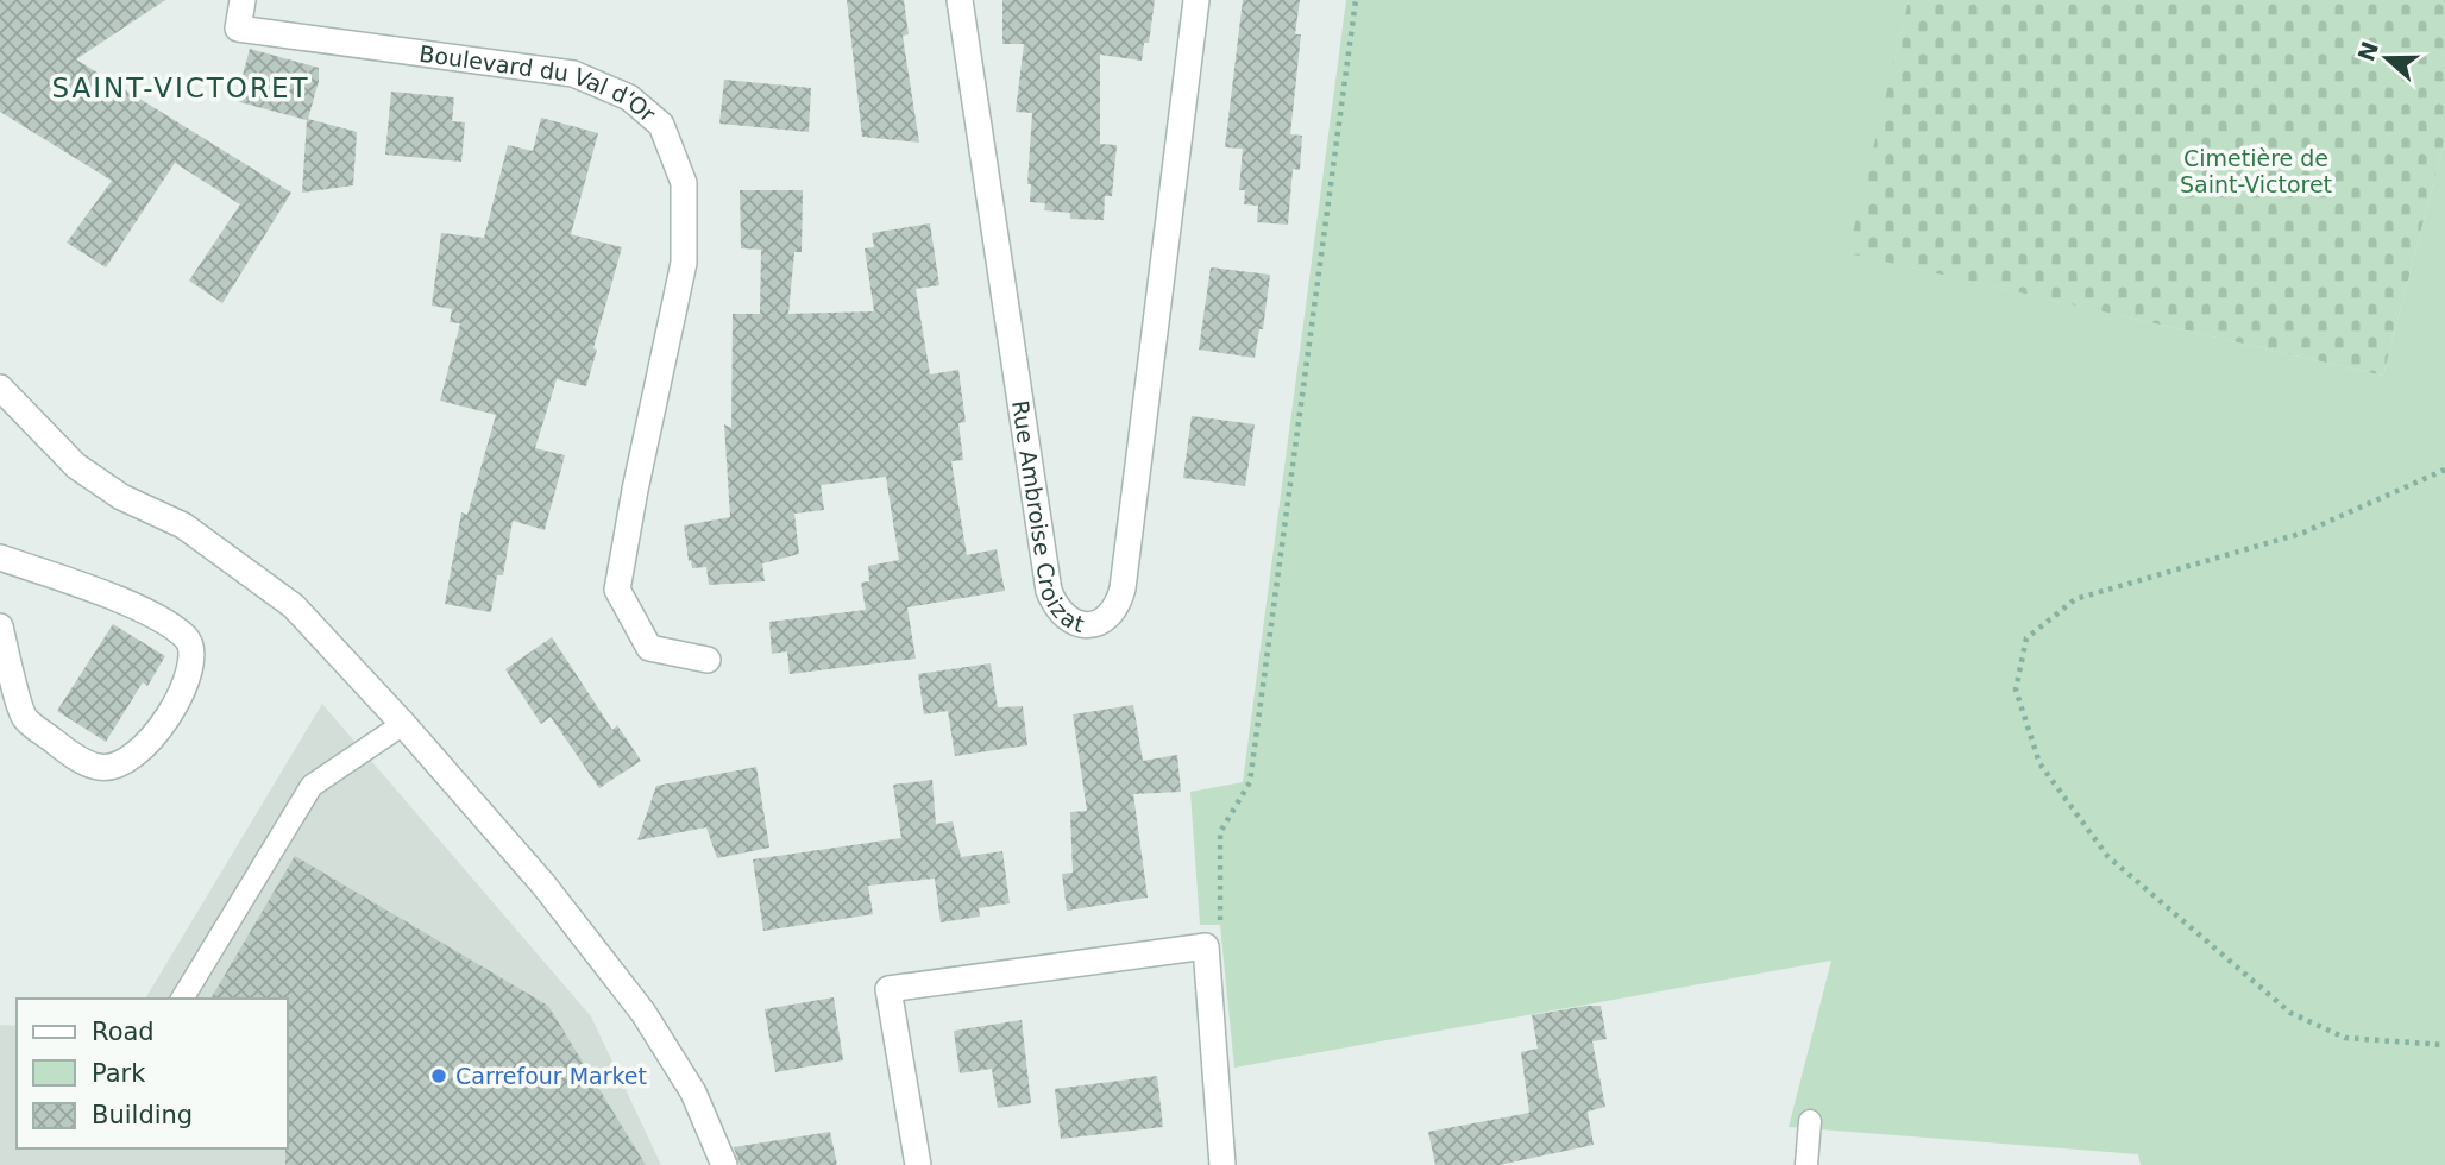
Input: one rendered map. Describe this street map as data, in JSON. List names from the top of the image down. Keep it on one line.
{"streets":{"street":["Boulevard du Val d'Or","Rue Ambroise Croizat"]},"districts":["SAINT-VICTORET"],"parks":["Cimetière de Saint-Victoret"],"places":["Carrefour Market"],"legend":["Road","Park","Building"],"north":"left"}
